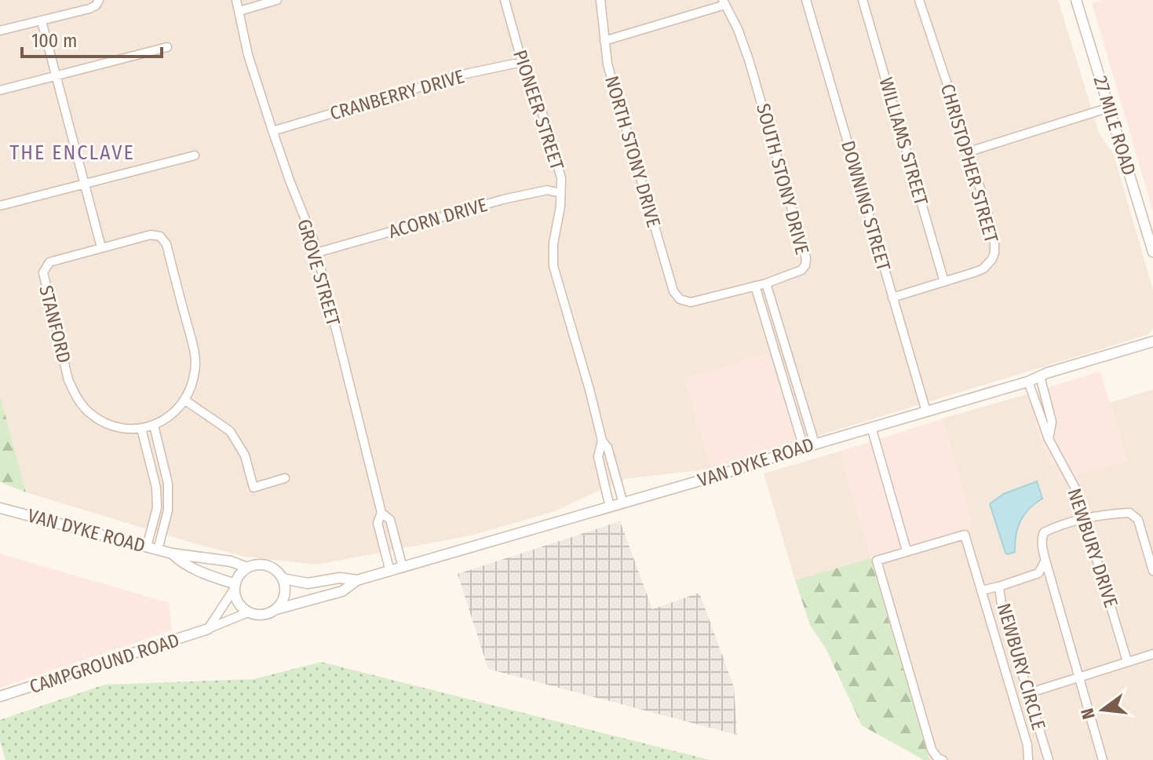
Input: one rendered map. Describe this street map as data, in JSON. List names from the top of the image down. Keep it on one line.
{"streets":{"street":["CRANBERRY DRIVE","PIONEER STREET","27 MILE ROAD","WILLIAMS STREET","NORTH STONY DRIVE","CHRISTOPHER STREET","SOUTH STONY DRIVE","DOWNING STREET","ACORN DRIVE","GROVE STREET","STANFORD","VAN DYKE ROAD","NEWBURY DRIVE","CAMPGROUND ROAD","NEWBURY CIRCLE"]},"crossings":[["CRANBERRY DRIVE","PIONEER STREET"],["CRANBERRY DRIVE","GROVE STREET"],["PIONEER STREET","ACORN DRIVE"],["PIONEER STREET","VAN DYKE ROAD"],["WILLIAMS STREET","CHRISTOPHER STREET"],["NORTH STONY DRIVE","SOUTH STONY DRIVE"],["CHRISTOPHER STREET","DOWNING STREET"],["DOWNING STREET","VAN DYKE ROAD"],["ACORN DRIVE","GROVE STREET"],["GROVE STREET","VAN DYKE ROAD"],["VAN DYKE ROAD","NEWBURY DRIVE"],["VAN DYKE ROAD","CAMPGROUND ROAD"]],"districts":["THE ENCLAVE"],"scale_bar":"100 m","north":"left"}
